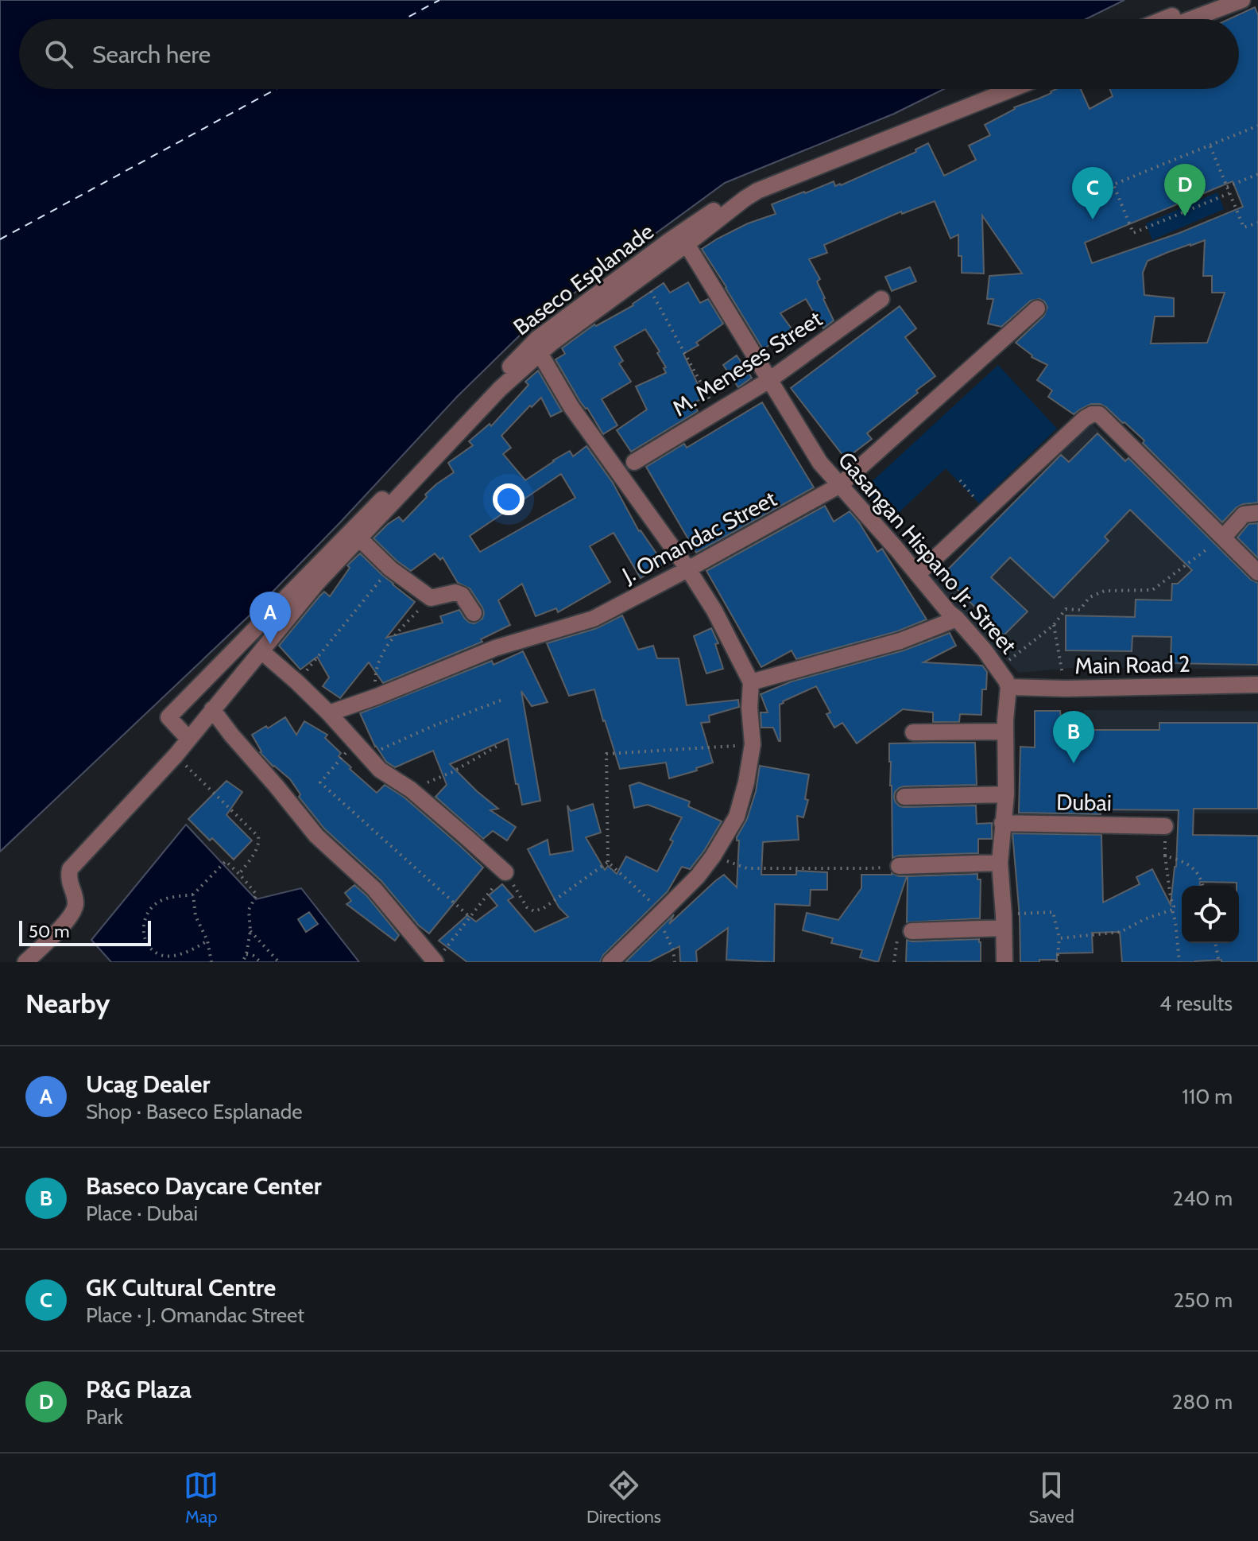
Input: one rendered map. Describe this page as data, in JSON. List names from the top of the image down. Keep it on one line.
{"streets":{"street":["Baseco Esplanade","M. Meneses Street","J. Omandac Street","Gasangan Hispano Jr. Street","Main Road 2","Dubai"]},"crossings":[["M. Meneses Street","Gasangan Hispano Jr. Street"],["J. Omandac Street","Gasangan Hispano Jr. Street"],["Gasangan Hispano Jr. Street","Main Road 2"],["Gasangan Hispano Jr. Street","Dubai"]],"scale_bar":"50 m","page":{"search":"Search here","pins":["D","C","A","B"],"scale":"50 m","heading":["Nearby","4 results"],"list":[{"mark":"A","name":"Ucag Dealer","note":"Shop · Baseco Esplanade","value":"110 m"},{"mark":"B","name":"Baseco Daycare Center","note":"Place · Dubai","value":"240 m"},{"mark":"C","name":"GK Cultural Centre","note":"Place · J. Omandac Street","value":"250 m"},{"mark":"D","name":"P&G Plaza","note":"Park","value":"280 m"}],"nav":["Map","Directions","Saved"]}}
